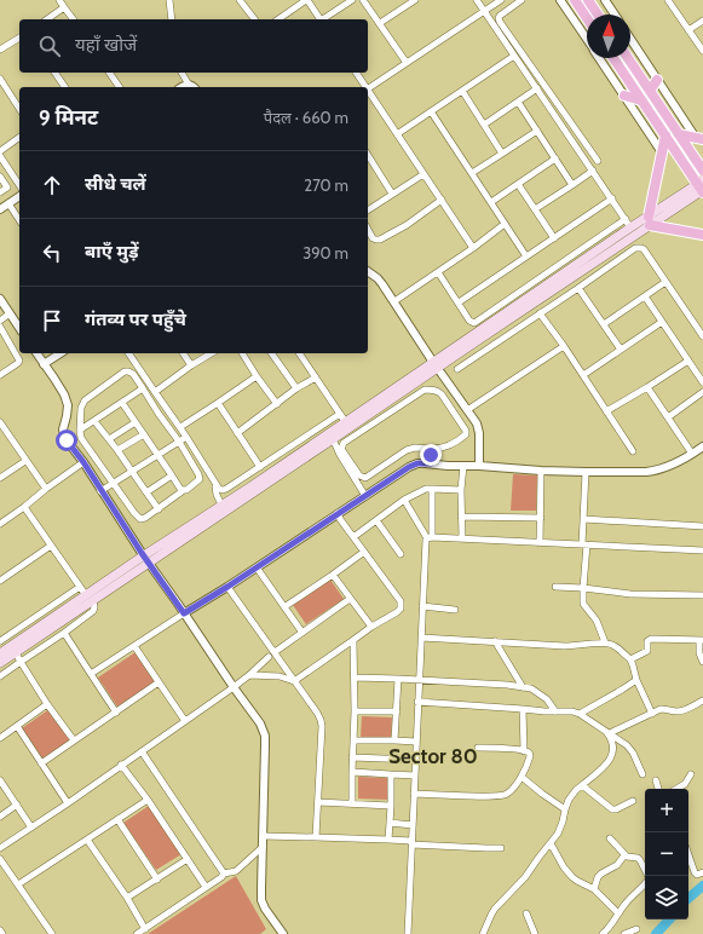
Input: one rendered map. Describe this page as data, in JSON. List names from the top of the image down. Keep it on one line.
{"districts":["Sector 80"],"north":"top","page":{"search":"यहाँ खोजें","heading":["9 मिनट","पैदल · 660 m"],"list":[["सीधे चलें","270 m"],["बाएँ मुड़ें","390 m"],"गंतव्य पर पहुँचे"],"map_buttons":["+","−"]}}
